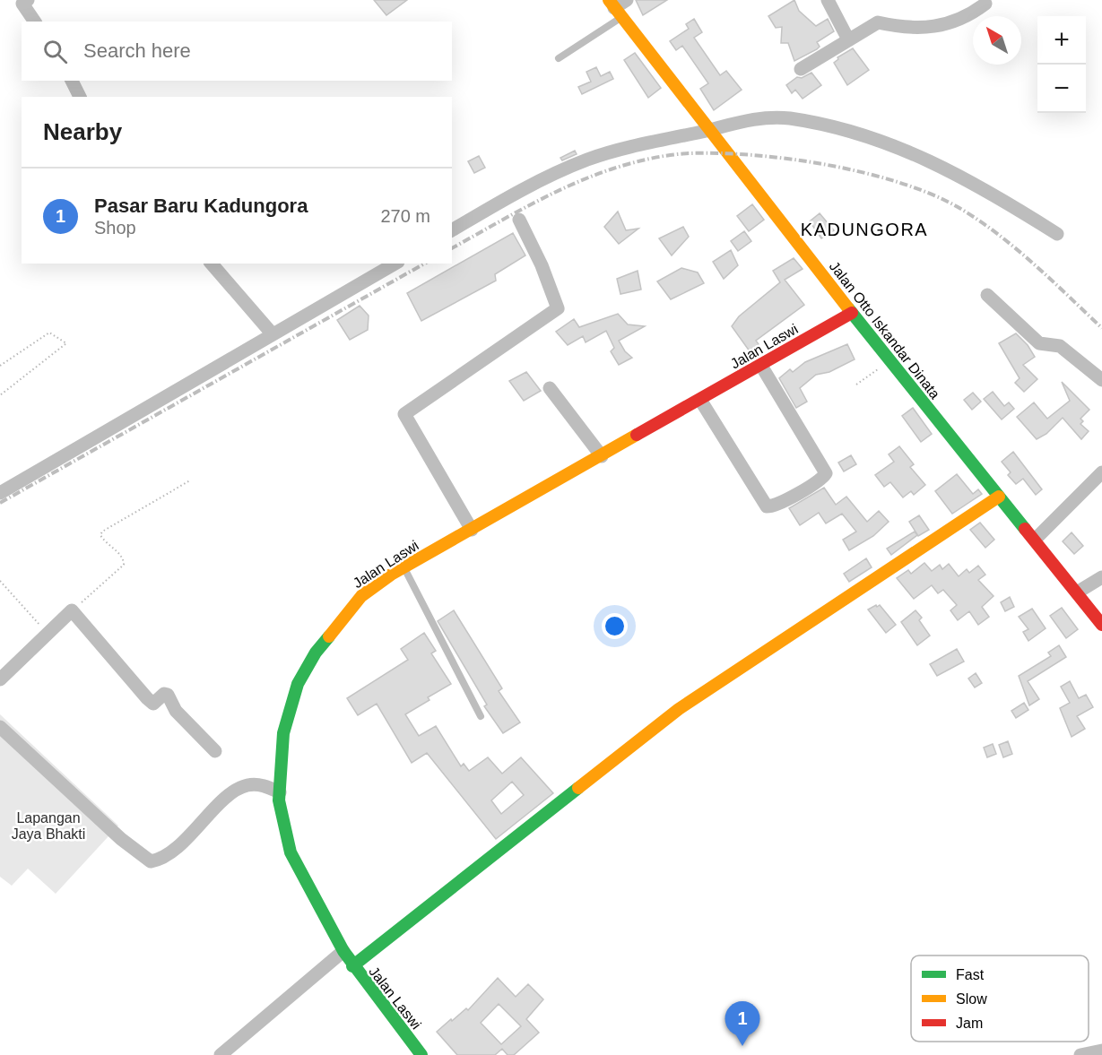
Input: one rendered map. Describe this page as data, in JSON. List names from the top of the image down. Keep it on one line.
{"streets":{"street":["Jalan Otto Iskandar Dinata","Jalan Laswi"]},"crossings":[["Jalan Otto Iskandar Dinata","Jalan Laswi"]],"districts":["KADUNGORA"],"parks":["Lapangan Jaya Bhakti"],"legend":["Fast","Slow","Jam"],"north":"top left","page":{"map_buttons":["+","−"],"search":"Search here","heading":"Nearby","list":[{"mark":"1","name":"Pasar Baru Kadungora","note":"Shop","value":"270 m"}],"pins":"1"}}
